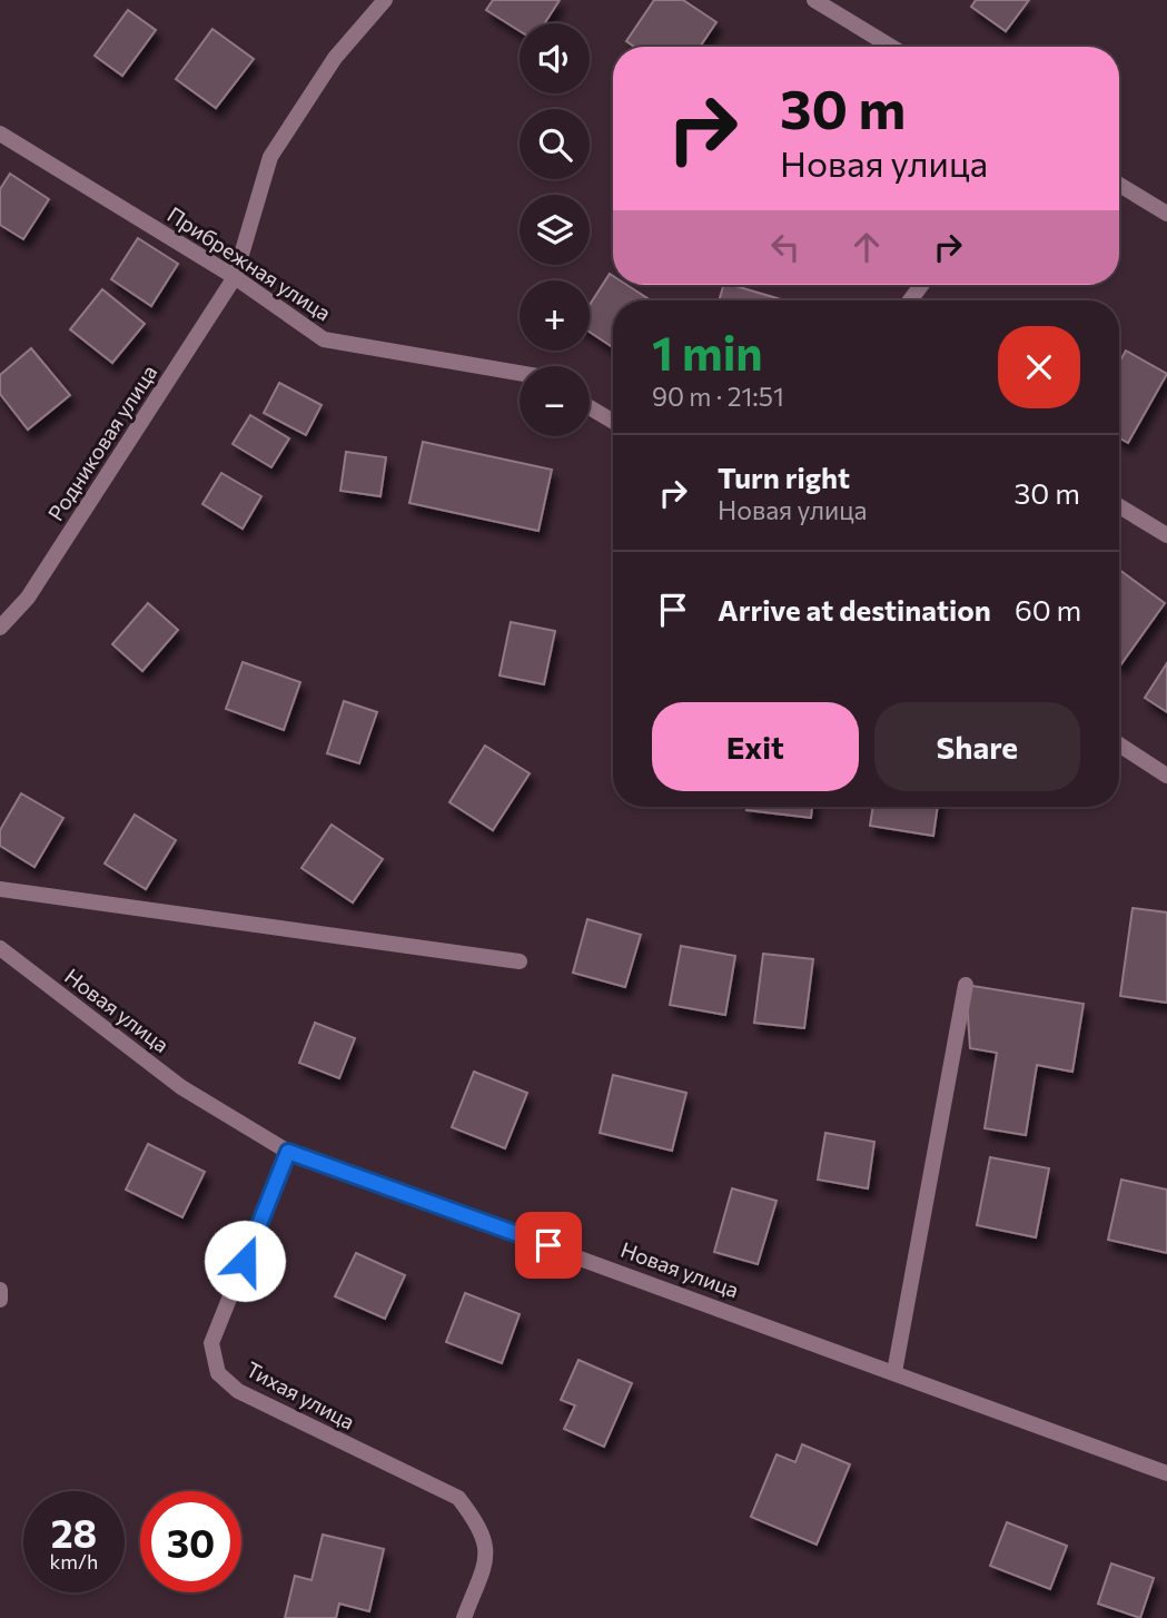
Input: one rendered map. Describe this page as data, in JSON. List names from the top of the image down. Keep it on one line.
{"streets":{"street":["Прибрежная улица","Родниковая улица","Новая улица","Тихая улица"]},"crossings":[["Прибрежная улица","Родниковая улица"],["Новая улица","Тихая улица"]],"page":{"map_buttons":["+","−"],"turn":["30 m","Новая улица"],"heading":["1 min","90 m · 21:51"],"list":[{"name":"Turn right","note":"Новая улица","value":"30 m"},{"name":"Arrive at destination","value":"60 m"}],"buttons":["Exit","Share"],"speed":"28 km/h","limit":"30"}}
